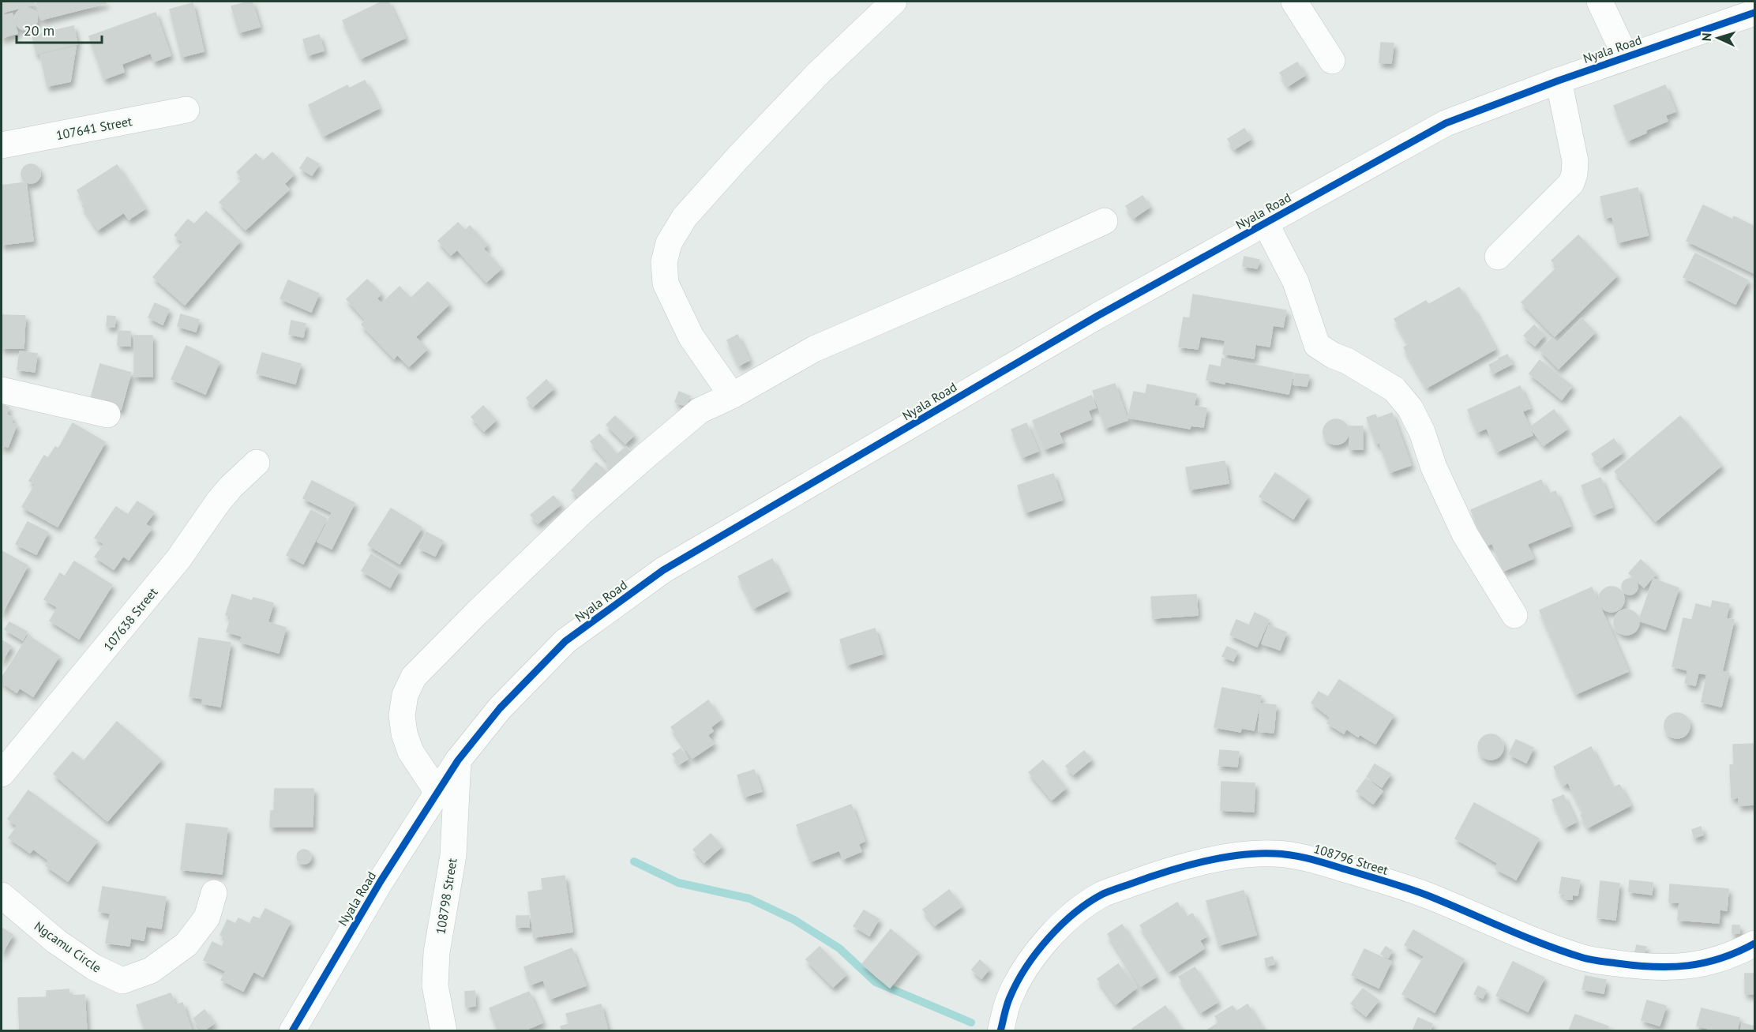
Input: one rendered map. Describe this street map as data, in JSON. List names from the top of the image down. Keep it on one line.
{"streets":{"street":["Nyala Road","107641 Street","107638 Street","108796 Street","108798 Street","Ngcamu Circle"]},"crossings":[["Nyala Road","108798 Street"]],"scale_bar":"20 m","north":"left"}
